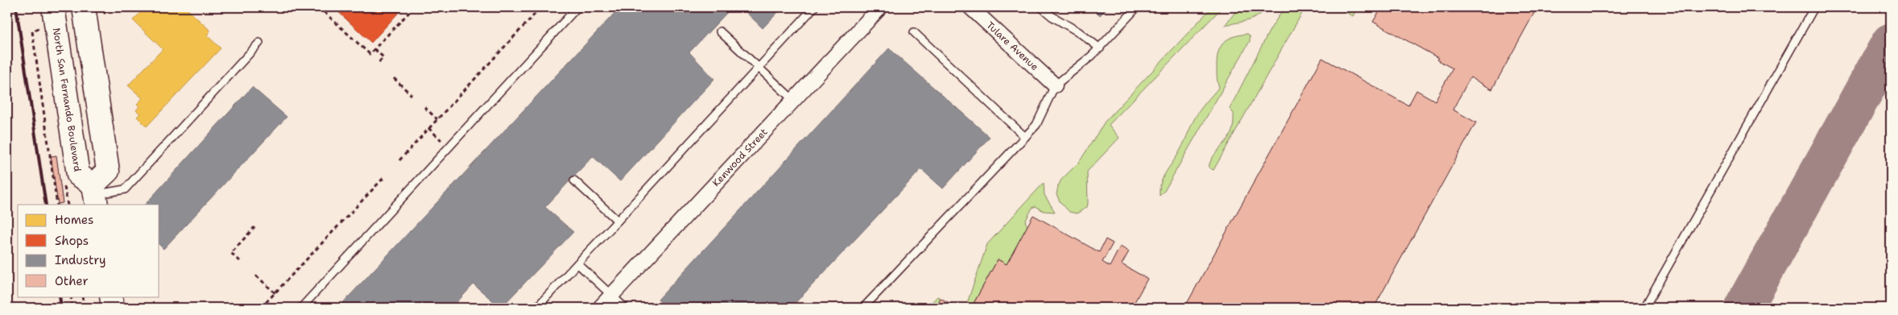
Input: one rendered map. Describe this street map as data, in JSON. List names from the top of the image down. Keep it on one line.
{"streets":{"main road":["North San Fernando Boulevard"],"street":["Tulare Avenue","Kenwood Street"]},"legend":["Homes","Shops","Industry","Other"]}
